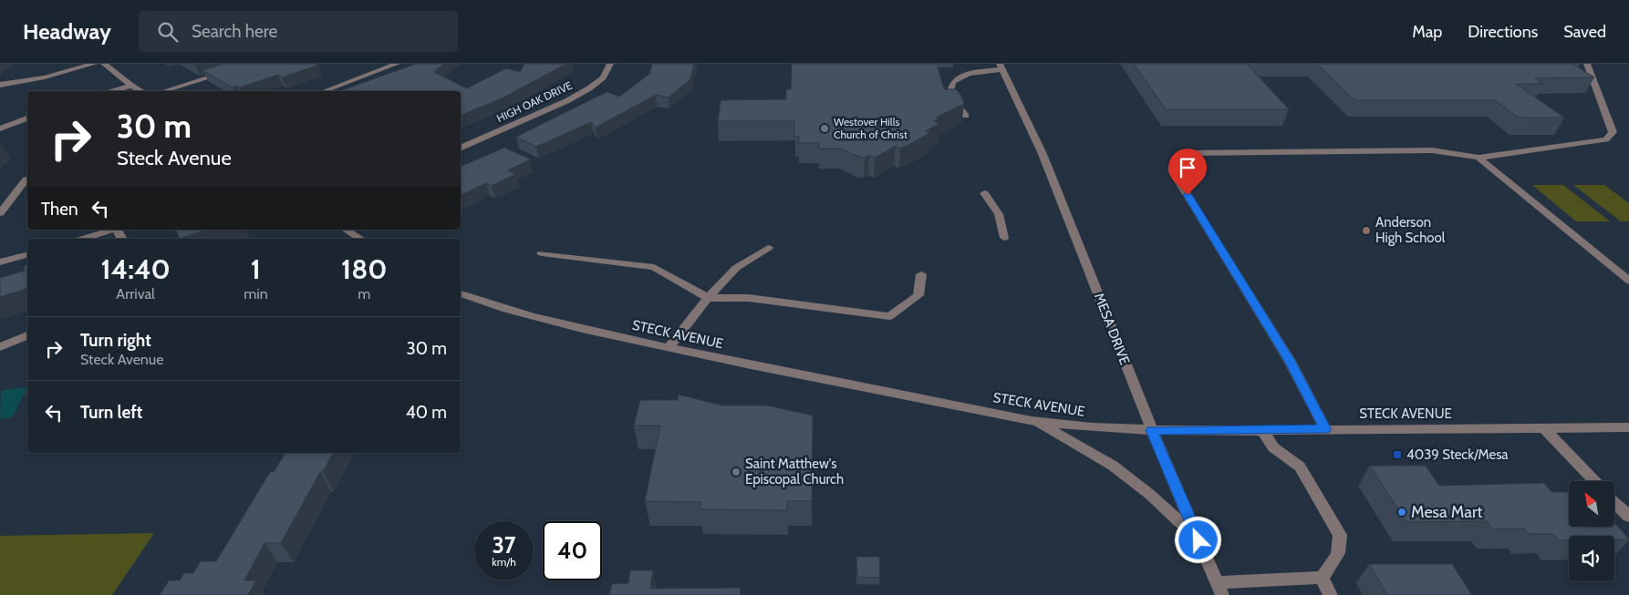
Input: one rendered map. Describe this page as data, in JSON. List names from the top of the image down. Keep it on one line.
{"streets":{"street":["HIGH OAK DRIVE","MESA DRIVE","STECK AVENUE"]},"crossings":[["MESA DRIVE","STECK AVENUE"]],"places":{"other":["Westover Hills Church of Christ","Anderson High School","Saint Matthew's Episcopal Church","Mesa Mart"],"transit":["4039 Steck/Mesa"]},"north":"top left","page":{"header":"Headway","search":"Search here","nav":["Map","Directions","Saved"],"turn":["30 m","Steck Avenue"],"then":"Then","eta":["14:40","Arrival","1","min","180","m"],"list":[{"name":"Turn right","note":"Steck Avenue","value":"30 m"},{"name":"Turn left","value":"40 m"}],"speed":"37 km/h","limit":"40"}}
